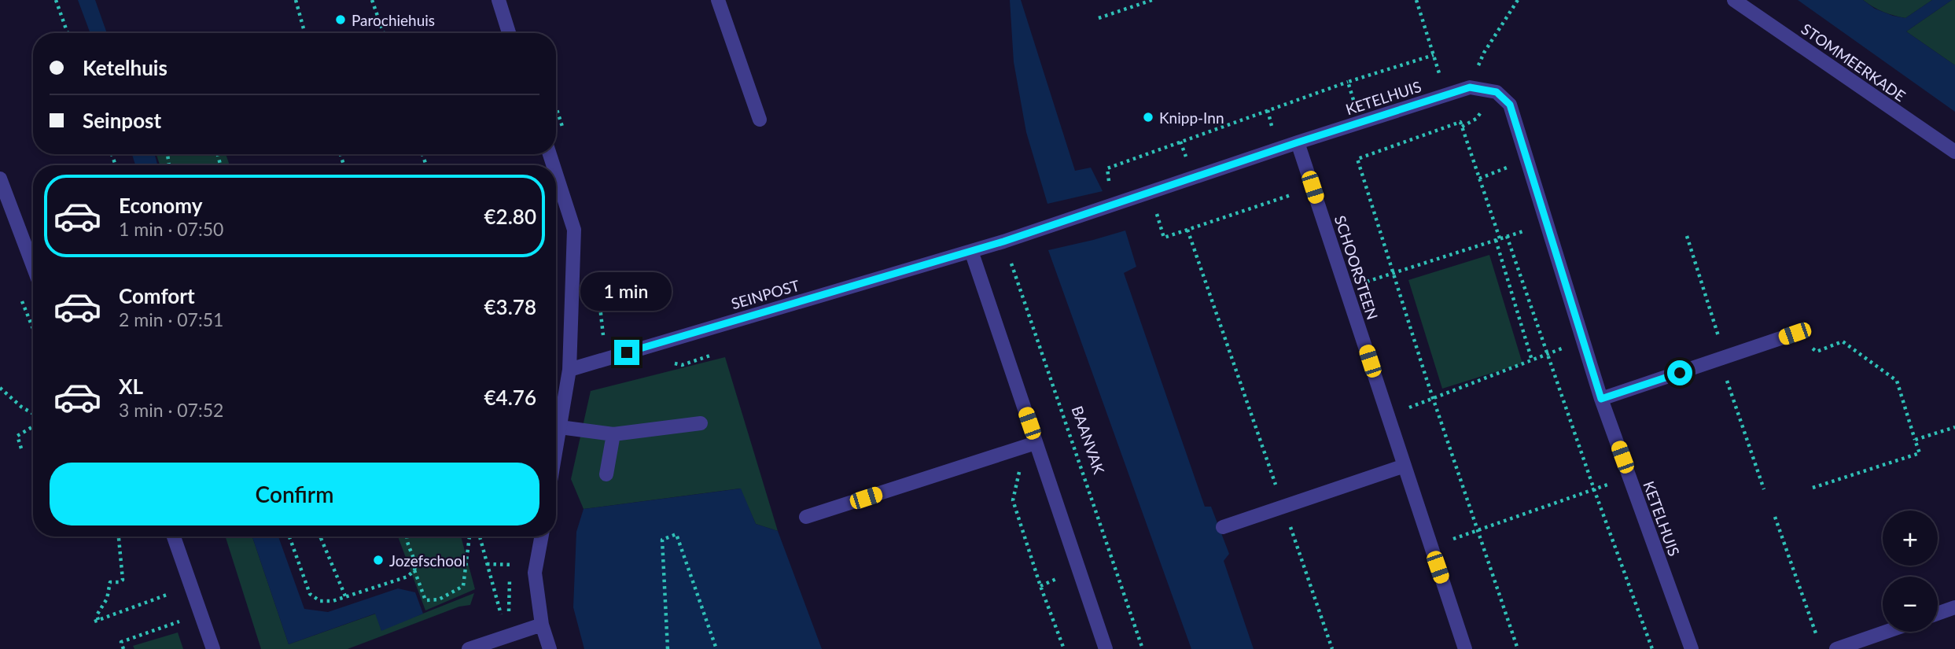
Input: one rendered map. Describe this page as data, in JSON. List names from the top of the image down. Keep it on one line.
{"streets":{"street":["STOMMEERKADE","KETELHUIS","SCHOORSTEEN","SEINPOST"],"path":["BAANVAK"]},"crossings":[["KETELHUIS","SCHOORSTEEN"],["KETELHUIS","SEINPOST"],["KETELHUIS","BAANVAK"]],"places":["Parochiehuis","Knipp-Inn","Jozefschool"],"page":{"banner":["Ketelhuis","Seinpost"],"list":[{"name":"Economy","note":"1 min · 07:50","value":"€2.80"},{"name":"Comfort","note":"2 min · 07:51","value":"€3.78"},{"name":"XL","note":"3 min · 07:52","value":"€4.76"}],"bubble":"1 min","buttons":"Confirm","map_buttons":["+","−"]}}
